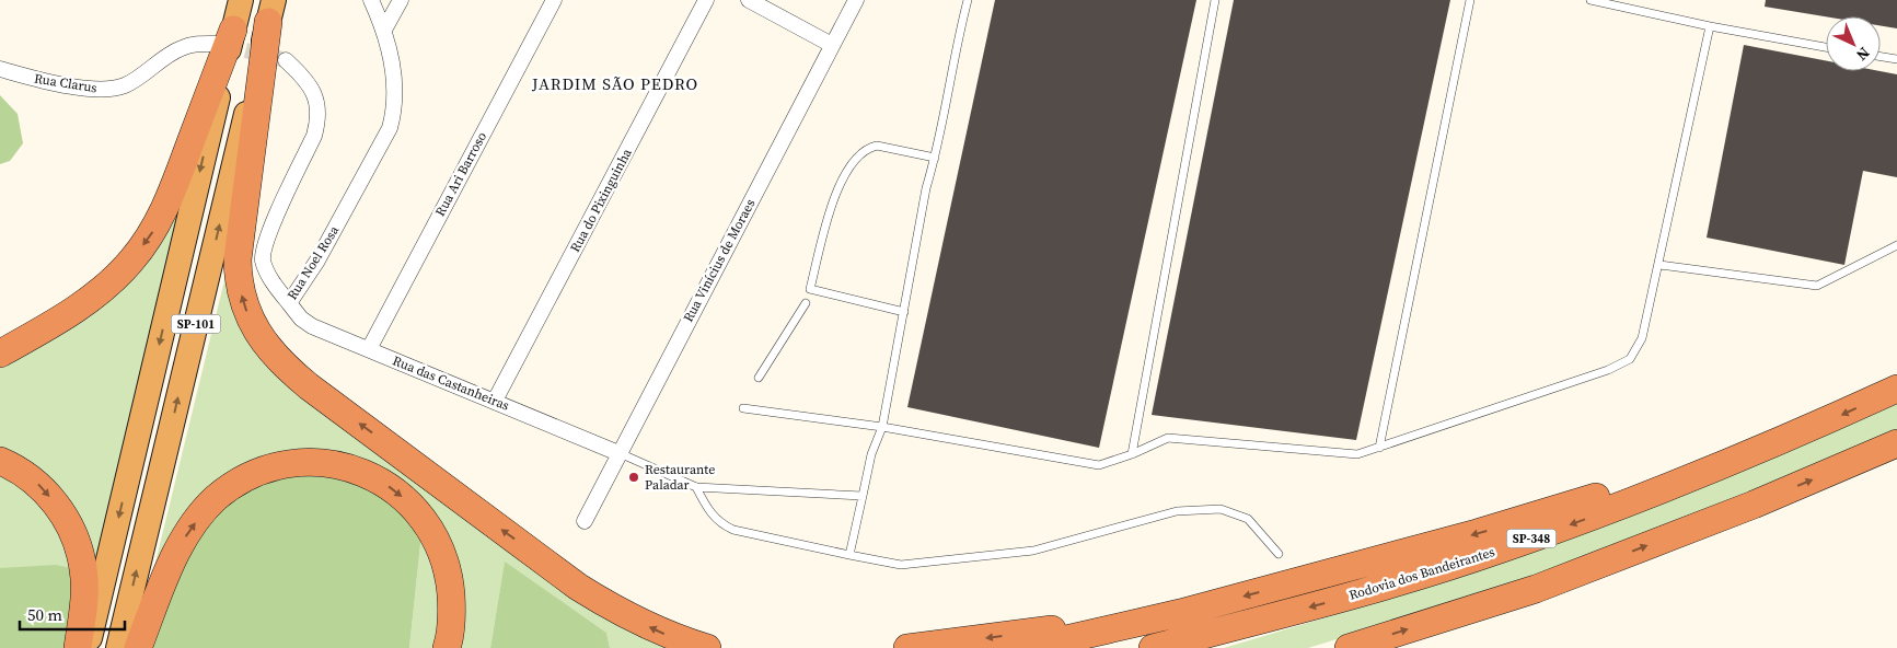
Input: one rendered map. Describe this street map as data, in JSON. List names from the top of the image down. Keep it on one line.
{"streets":{"highway":["SP-101","SP-348","Rodovia dos Bandeirantes"],"street":["Rua Clarus","Rua Ari Barroso","Rua do Pixinguinha","Rua Vinícius de Moraes","Rua Noel Rosa","Rua das Castanheiras"]},"crossings":[["Rua Clarus","SP-101"],["Rua Ari Barroso","Rua das Castanheiras"],["Rua do Pixinguinha","Rua das Castanheiras"],["Rua Vinícius de Moraes","Rua das Castanheiras"],["Rua Noel Rosa","Rua das Castanheiras"]],"districts":["JARDIM SÃO PEDRO"],"places":["Restaurante Paladar"],"scale_bar":"50 m","north":"bottom right"}
